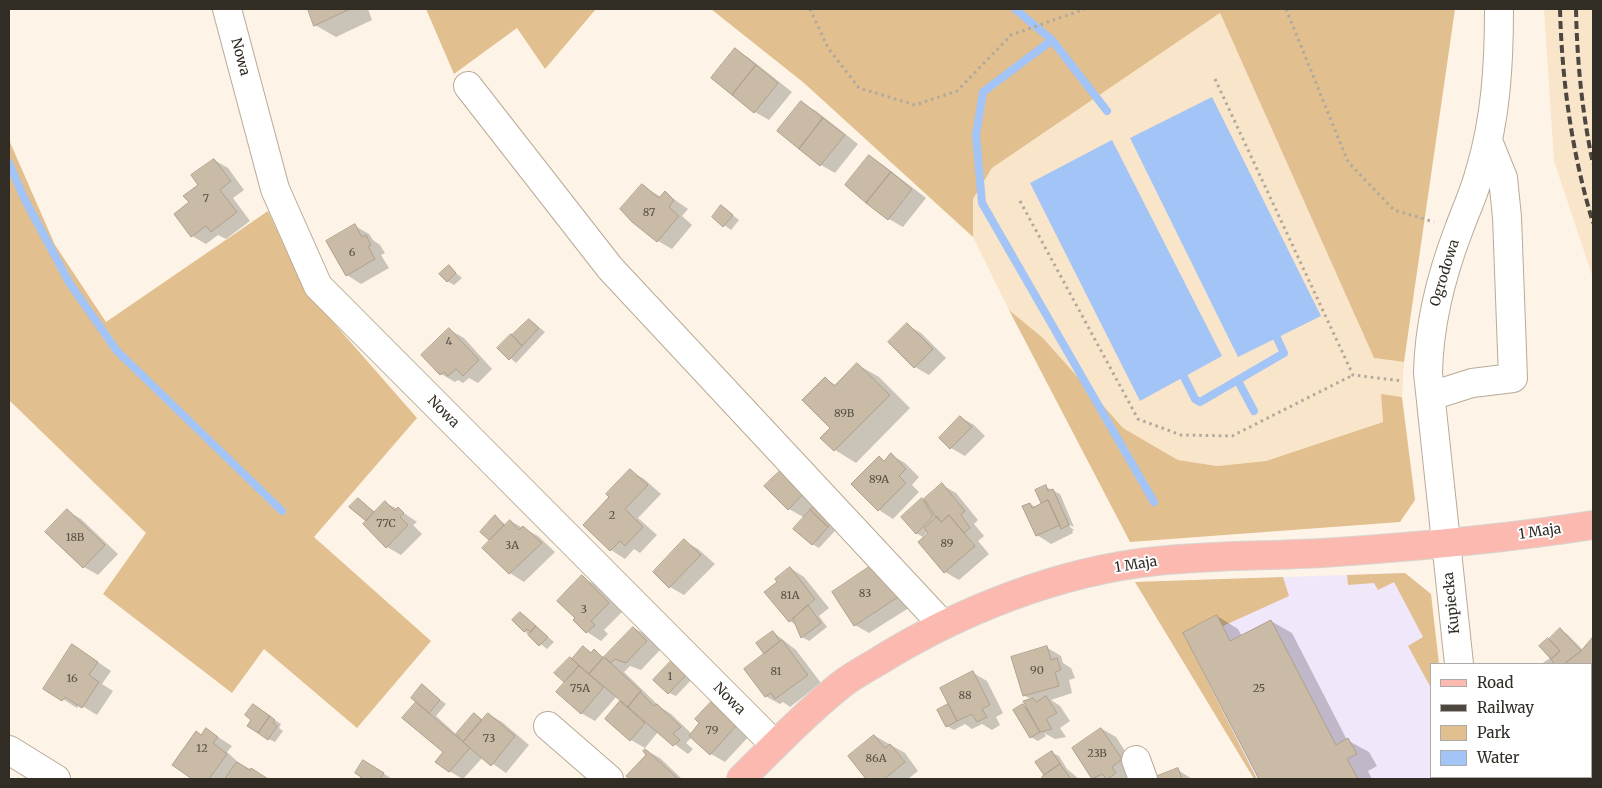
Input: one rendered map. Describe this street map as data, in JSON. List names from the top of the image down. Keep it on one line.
{"streets":{"main road":["1 Maja"],"street":["Nowa","Ogrodowa","Kupiecka"]},"crossings":[["Nowa","1 Maja"],["Ogrodowa","1 Maja"],["Ogrodowa","Kupiecka"],["1 Maja","Kupiecka"]],"house_numbers":["7","87","6","4","89B","89A","2","77C","18B","89","3A","83","81A","3","90","81","1","16","75A","25","88","79","73","12","23B","86A"],"legend":["Road","Railway","Park","Water"]}
